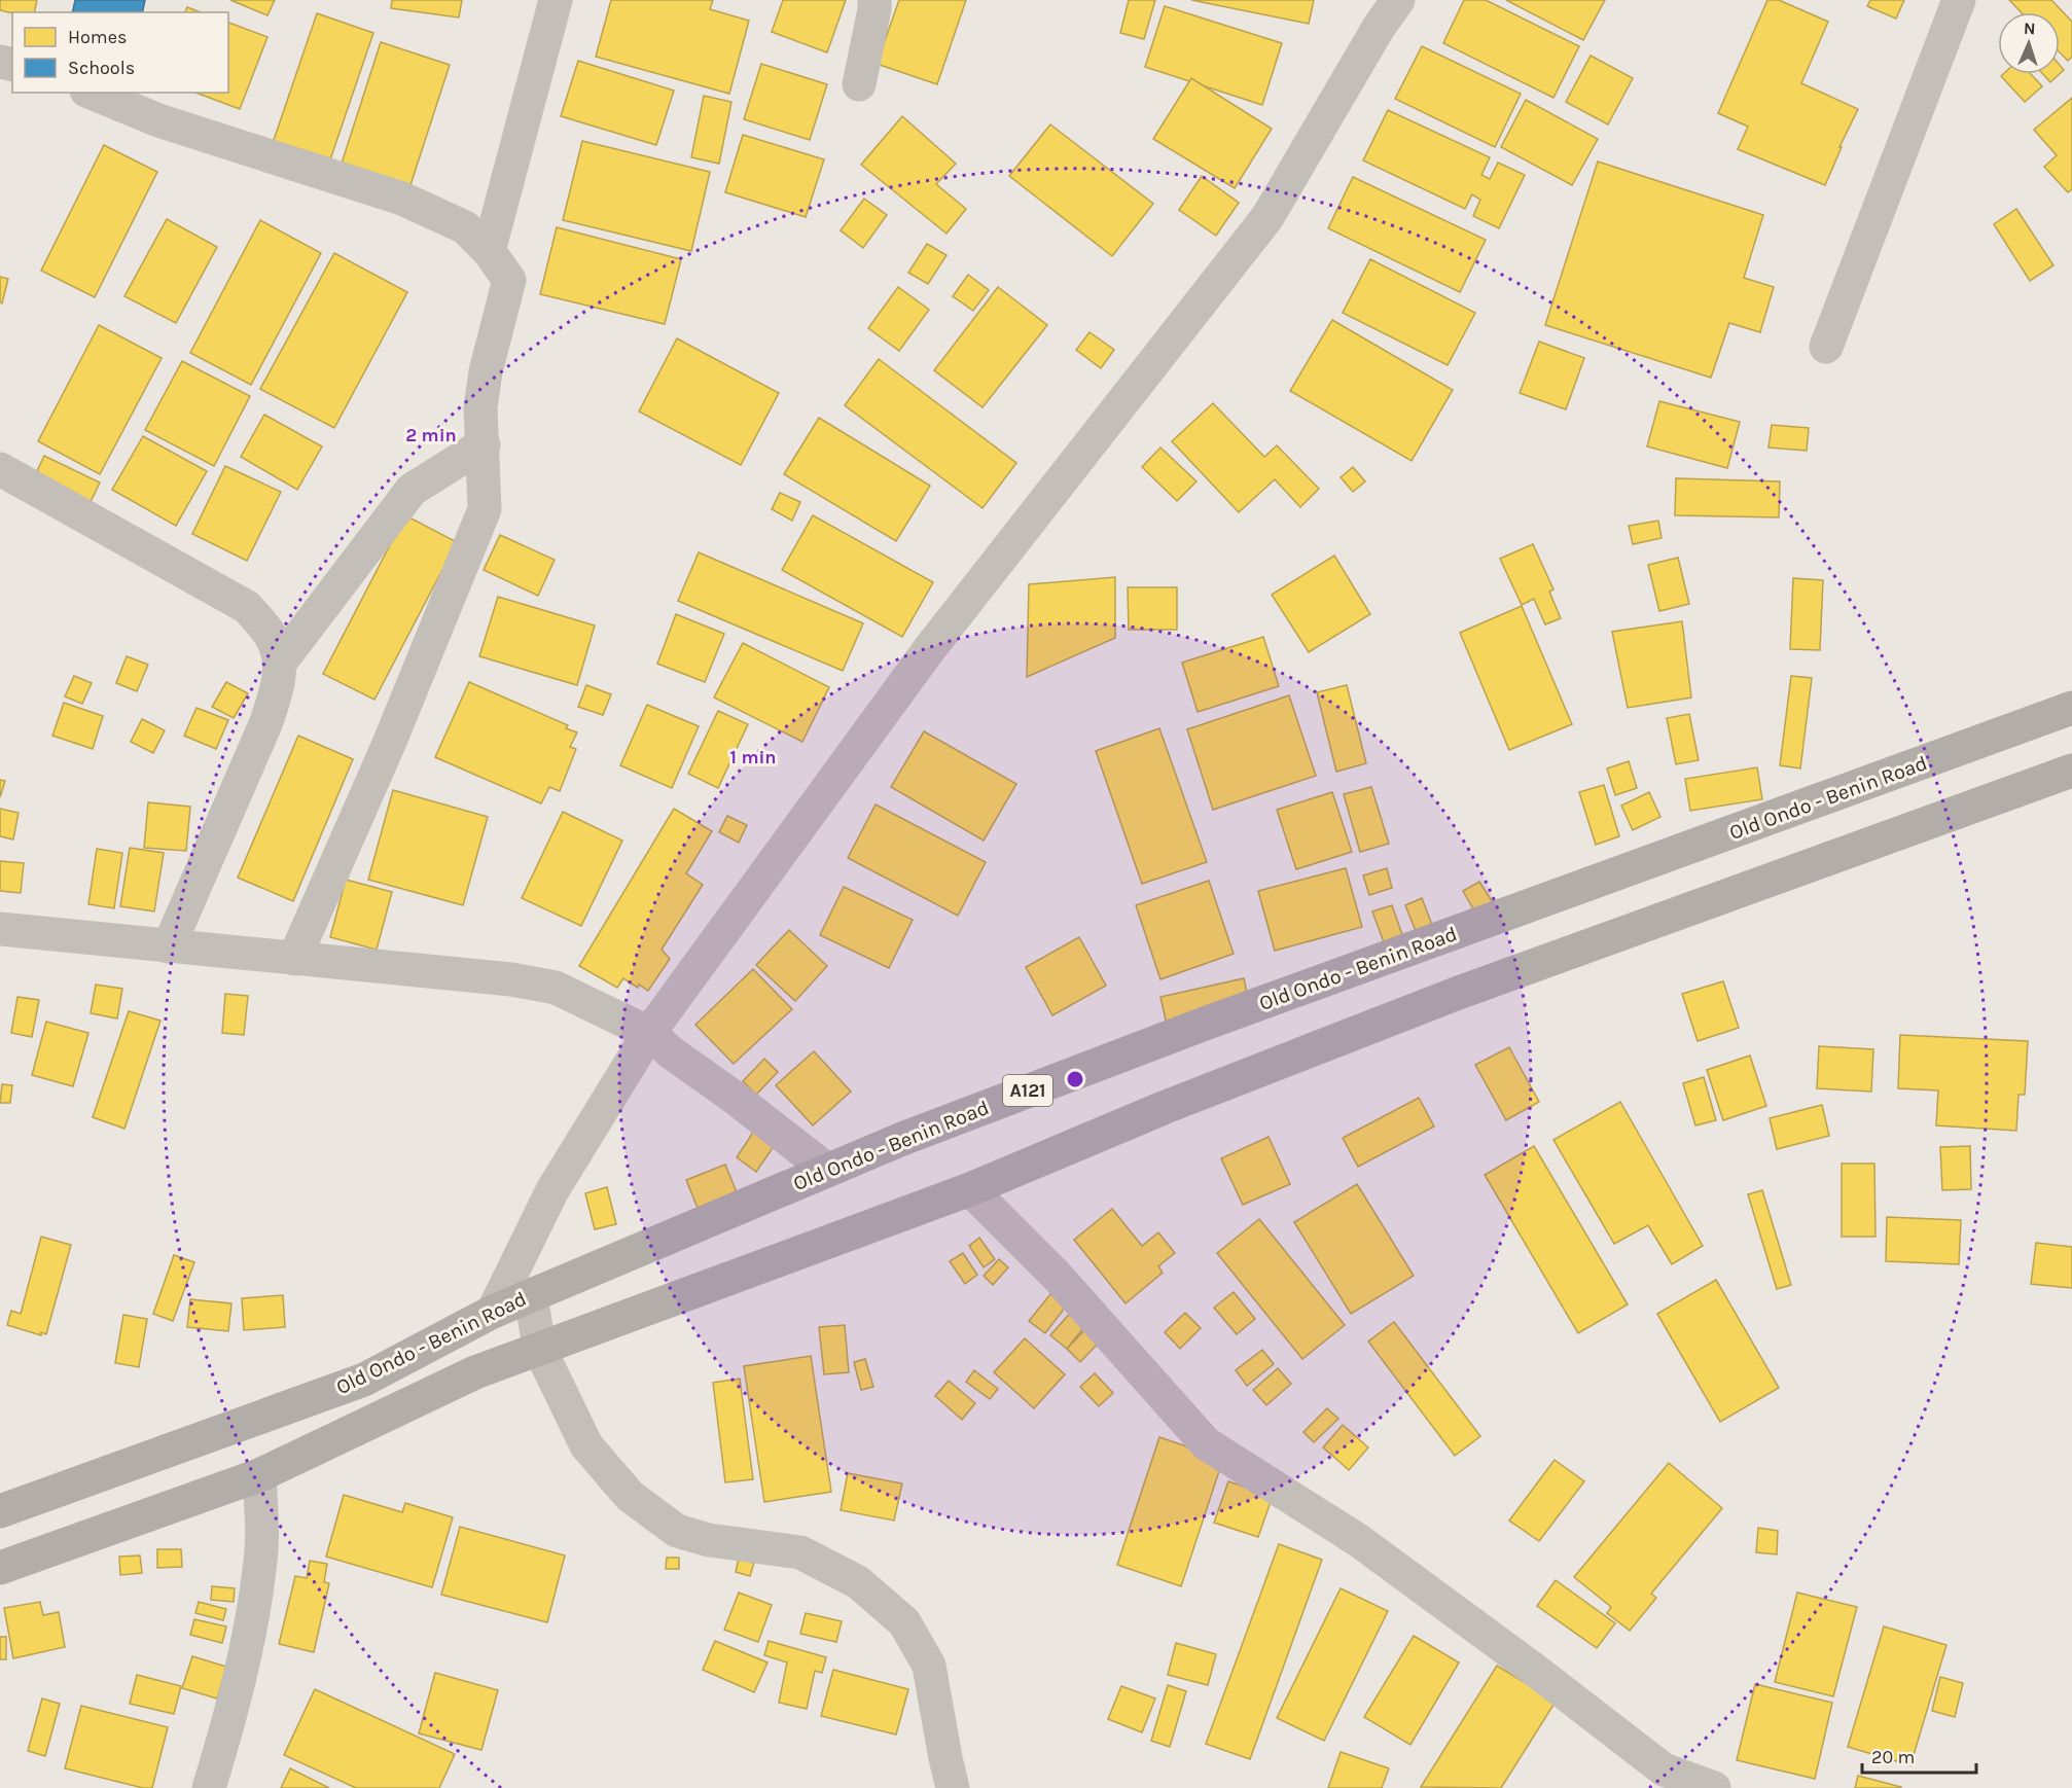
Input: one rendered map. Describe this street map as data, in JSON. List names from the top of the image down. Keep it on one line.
{"streets":{"main road":["Old Ondo - Benin Road","A121"]},"legend":["Homes","Schools"],"scale_bar":"20 m","north":"top","rings":["2 min","1 min"]}
